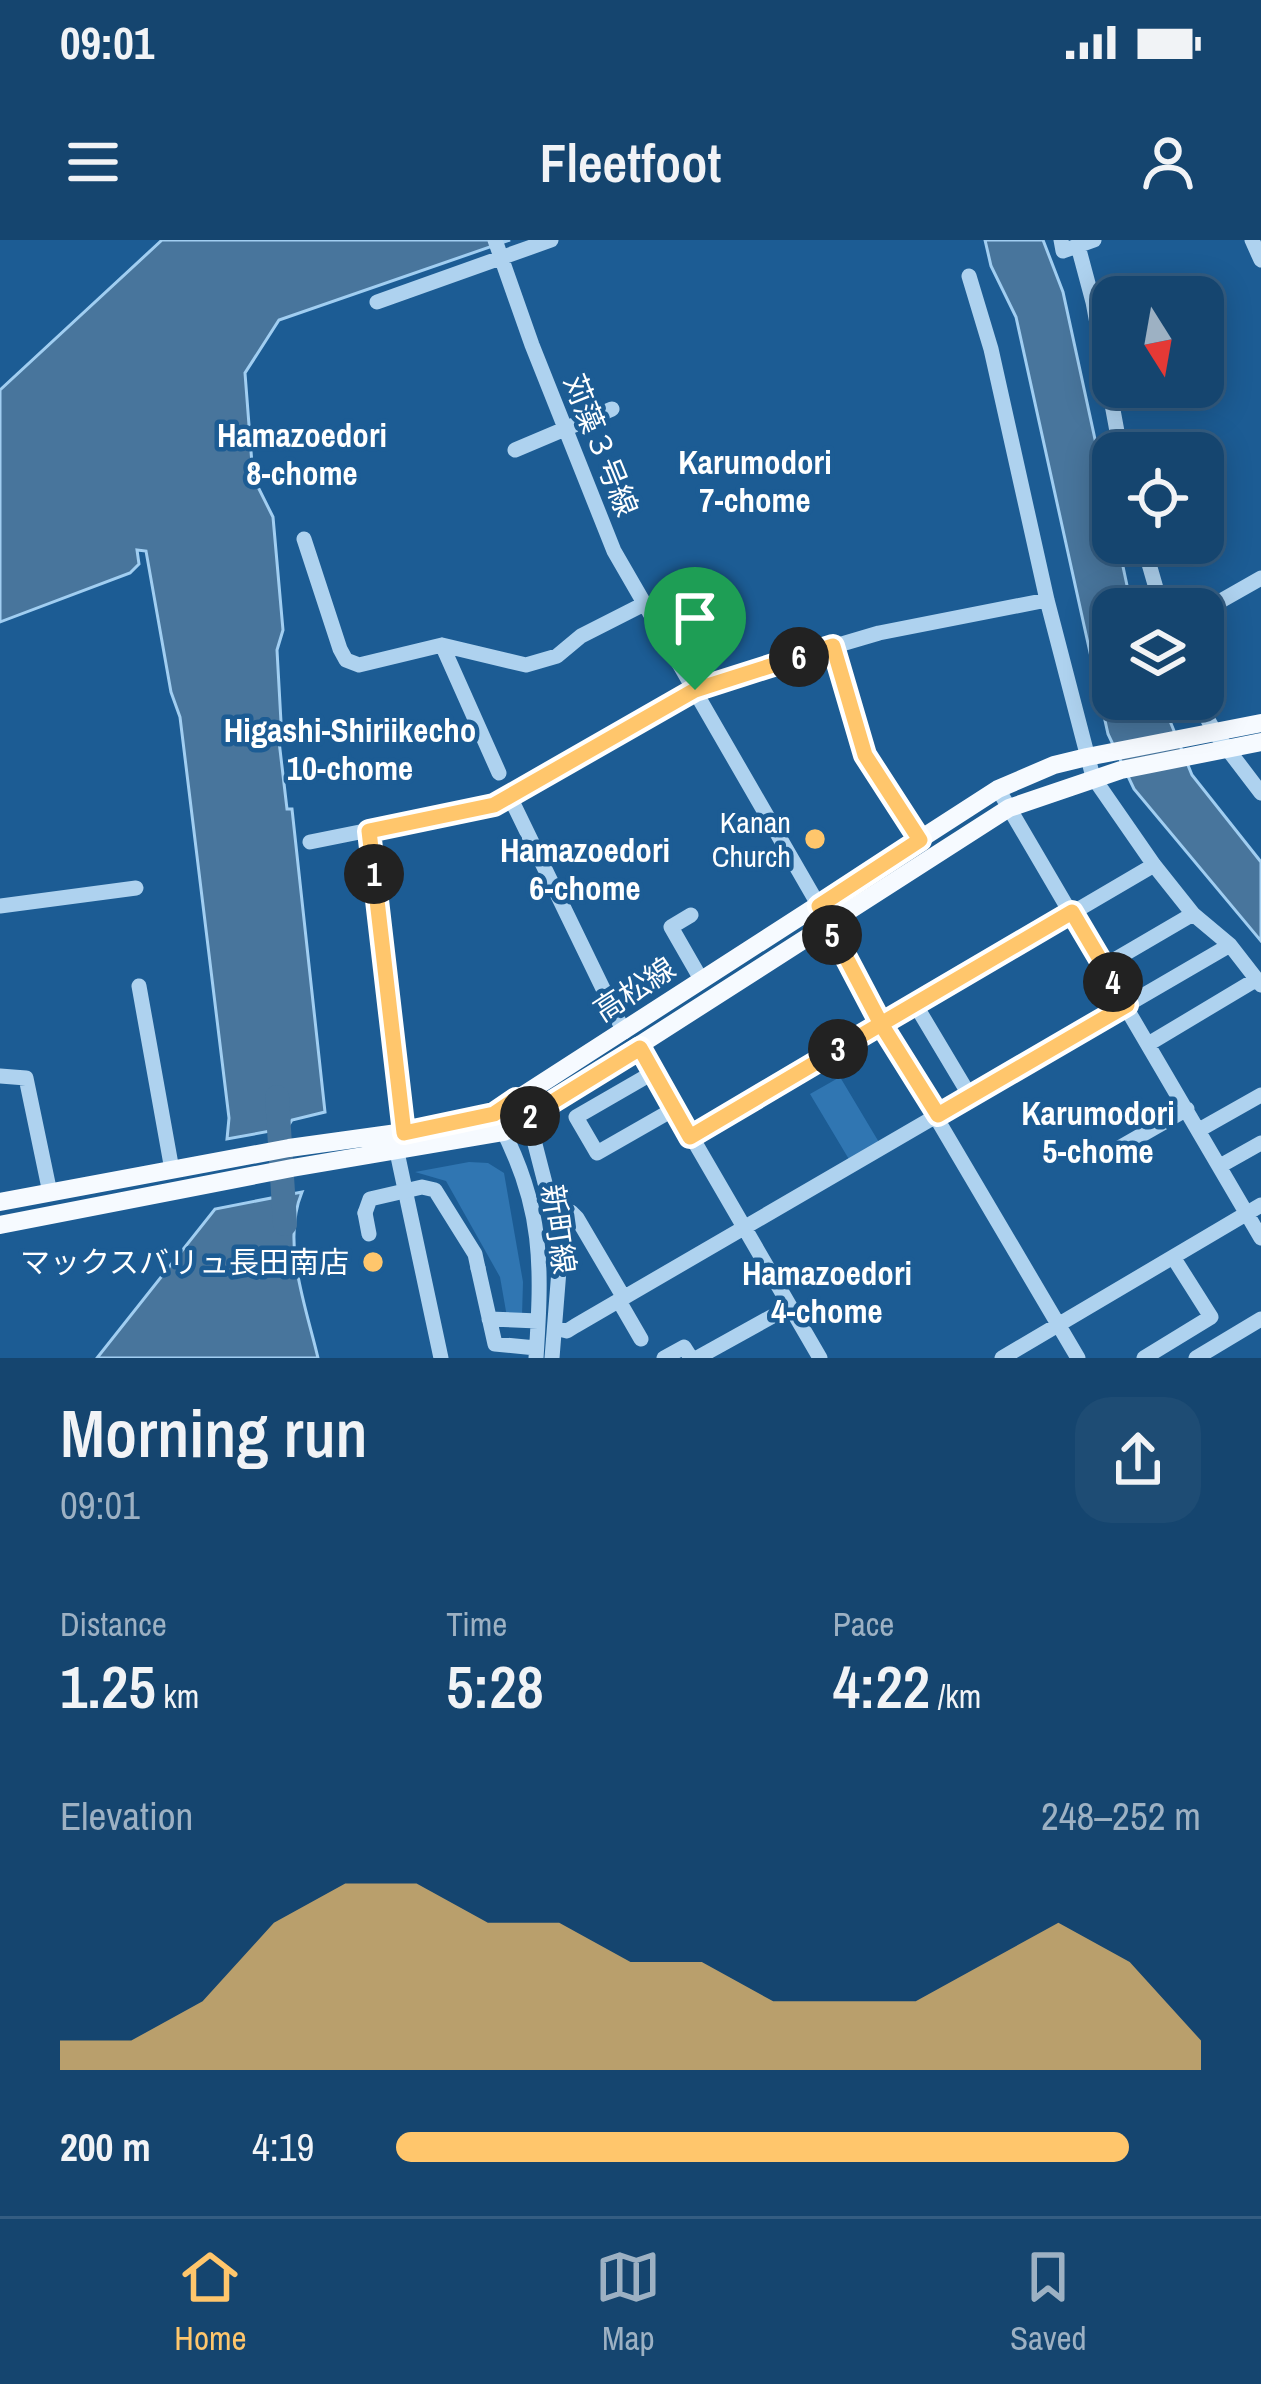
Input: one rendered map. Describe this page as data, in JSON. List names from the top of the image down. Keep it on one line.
{"streets":{"main road":["高松線"],"street":["苅藻３号線","新町線"]},"crossings":[["苅藻３号線","高松線"],["高松線","新町線"]],"districts":["Hamazoedori 8-chome","Karumodori 7-chome","Higashi-Shiriikecho 10-chome","Hamazoedori 6-chome","Karumodori 5-chome","Hamazoedori 4-chome"],"places":["Kanan Church","マックスバリュ長田南店"],"north":"bottom","page":{"status":"09:01","header":"Fleetfoot","pins":["6","1","5","4","3","2"],"heading":["Morning run","09:01"],"stats":[["Distance","1.25 km"],["Time","5:28"],["Pace","4:22 /km"]],"chart":["Elevation","248–252 m"],"list":[{"name":"200 m","note":"4:19"}],"tabs":["Home","Map","Saved"]}}
